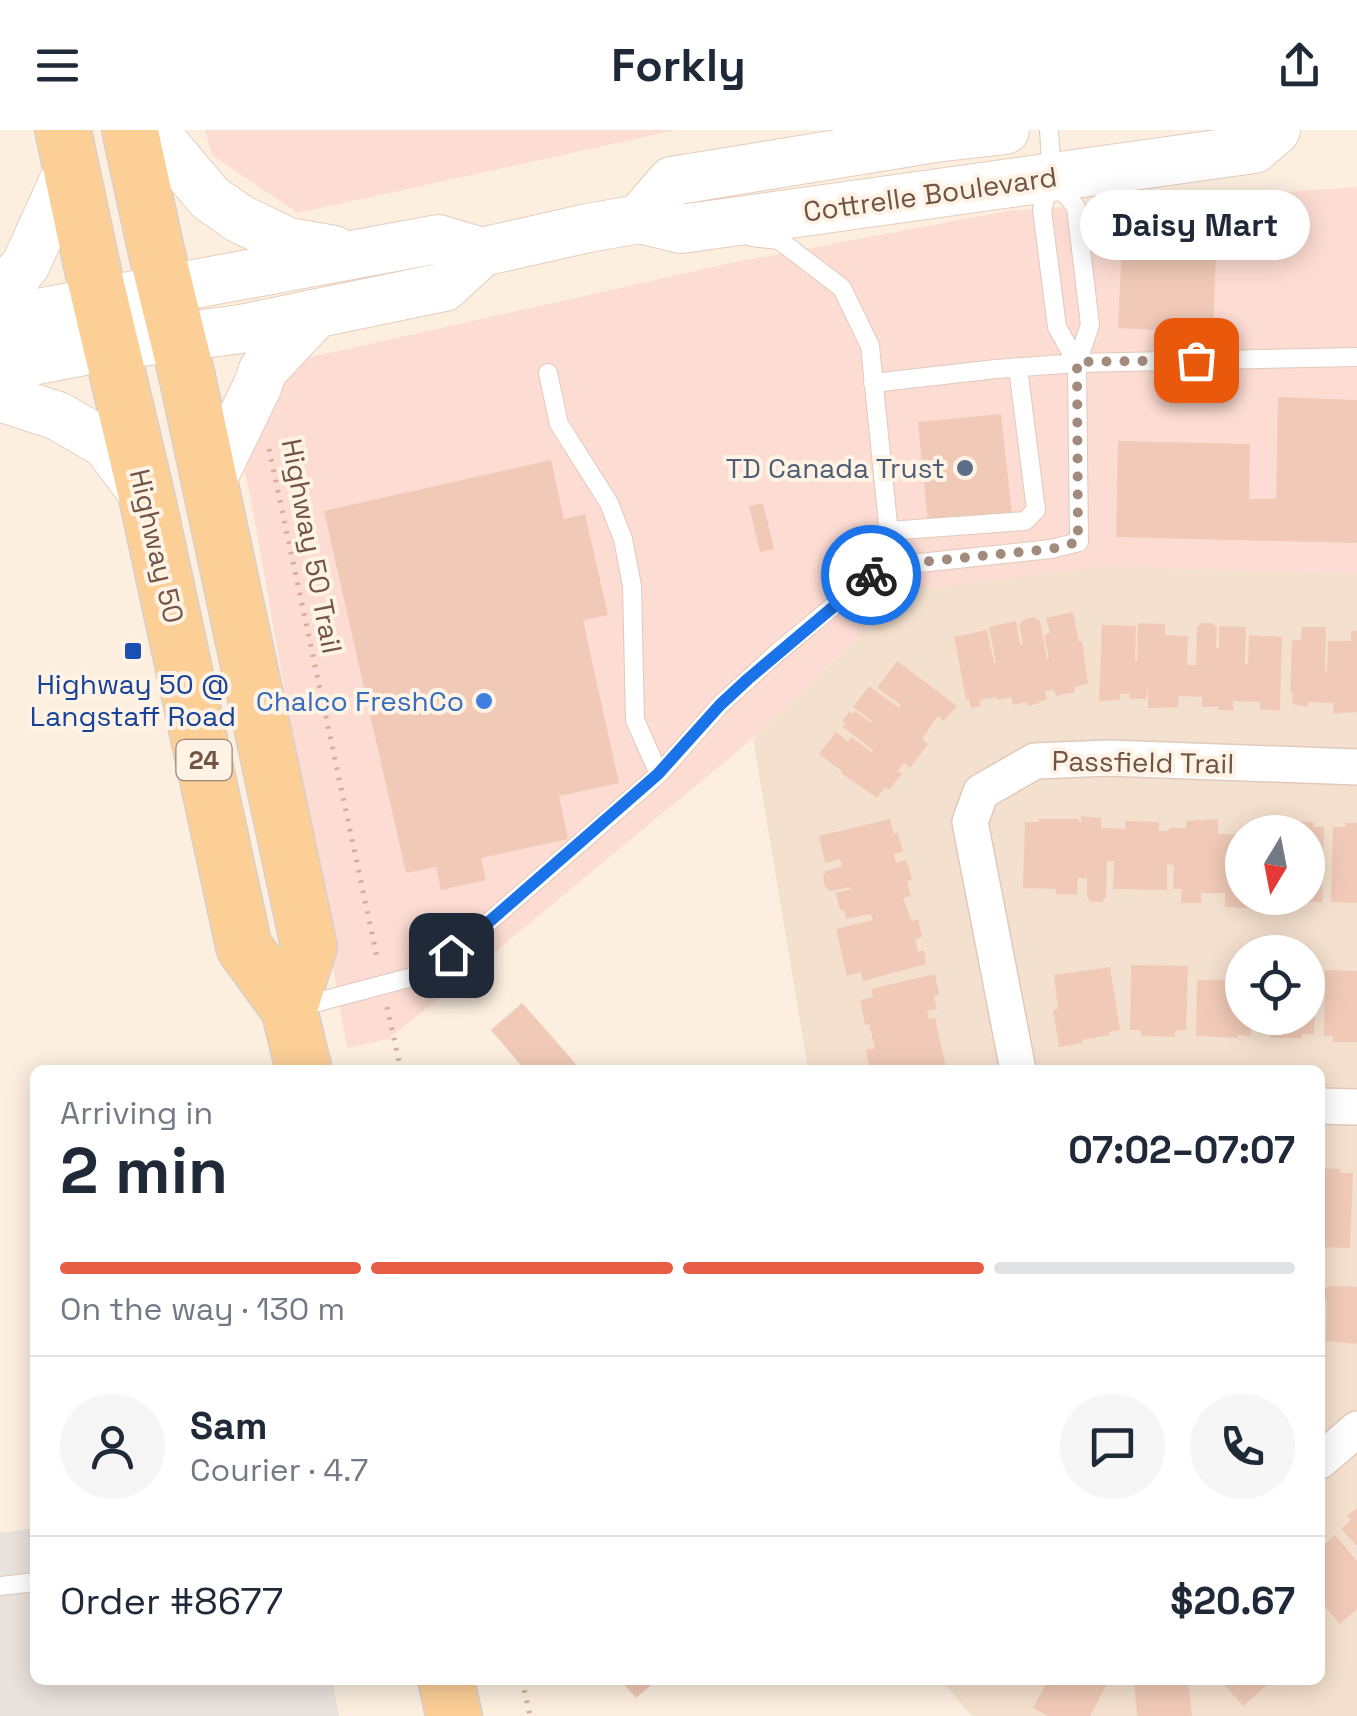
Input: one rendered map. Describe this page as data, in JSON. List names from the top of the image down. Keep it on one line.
{"streets":{"main road":["Cottrelle Boulevard","Highway 50","24"],"street":["Passfield Trail"],"path":["Highway 50 Trail"]},"crossings":[["Cottrelle Boulevard","24"],["Highway 50","24"]],"places":{"other":["Daisy Mart","TD Canada Trust","Chalco FreshCo"],"transit":["Highway 50 @ Langstaff Road"]},"north":"bottom","page":{"header":"Forkly","bubble":"Daisy Mart","heading":["2 min","Arriving in","07:02–07:07"],"panel":["Sam","Courier · 4.7","Order #8677","$20.67"],"bar":"On the way · 130 m"}}
